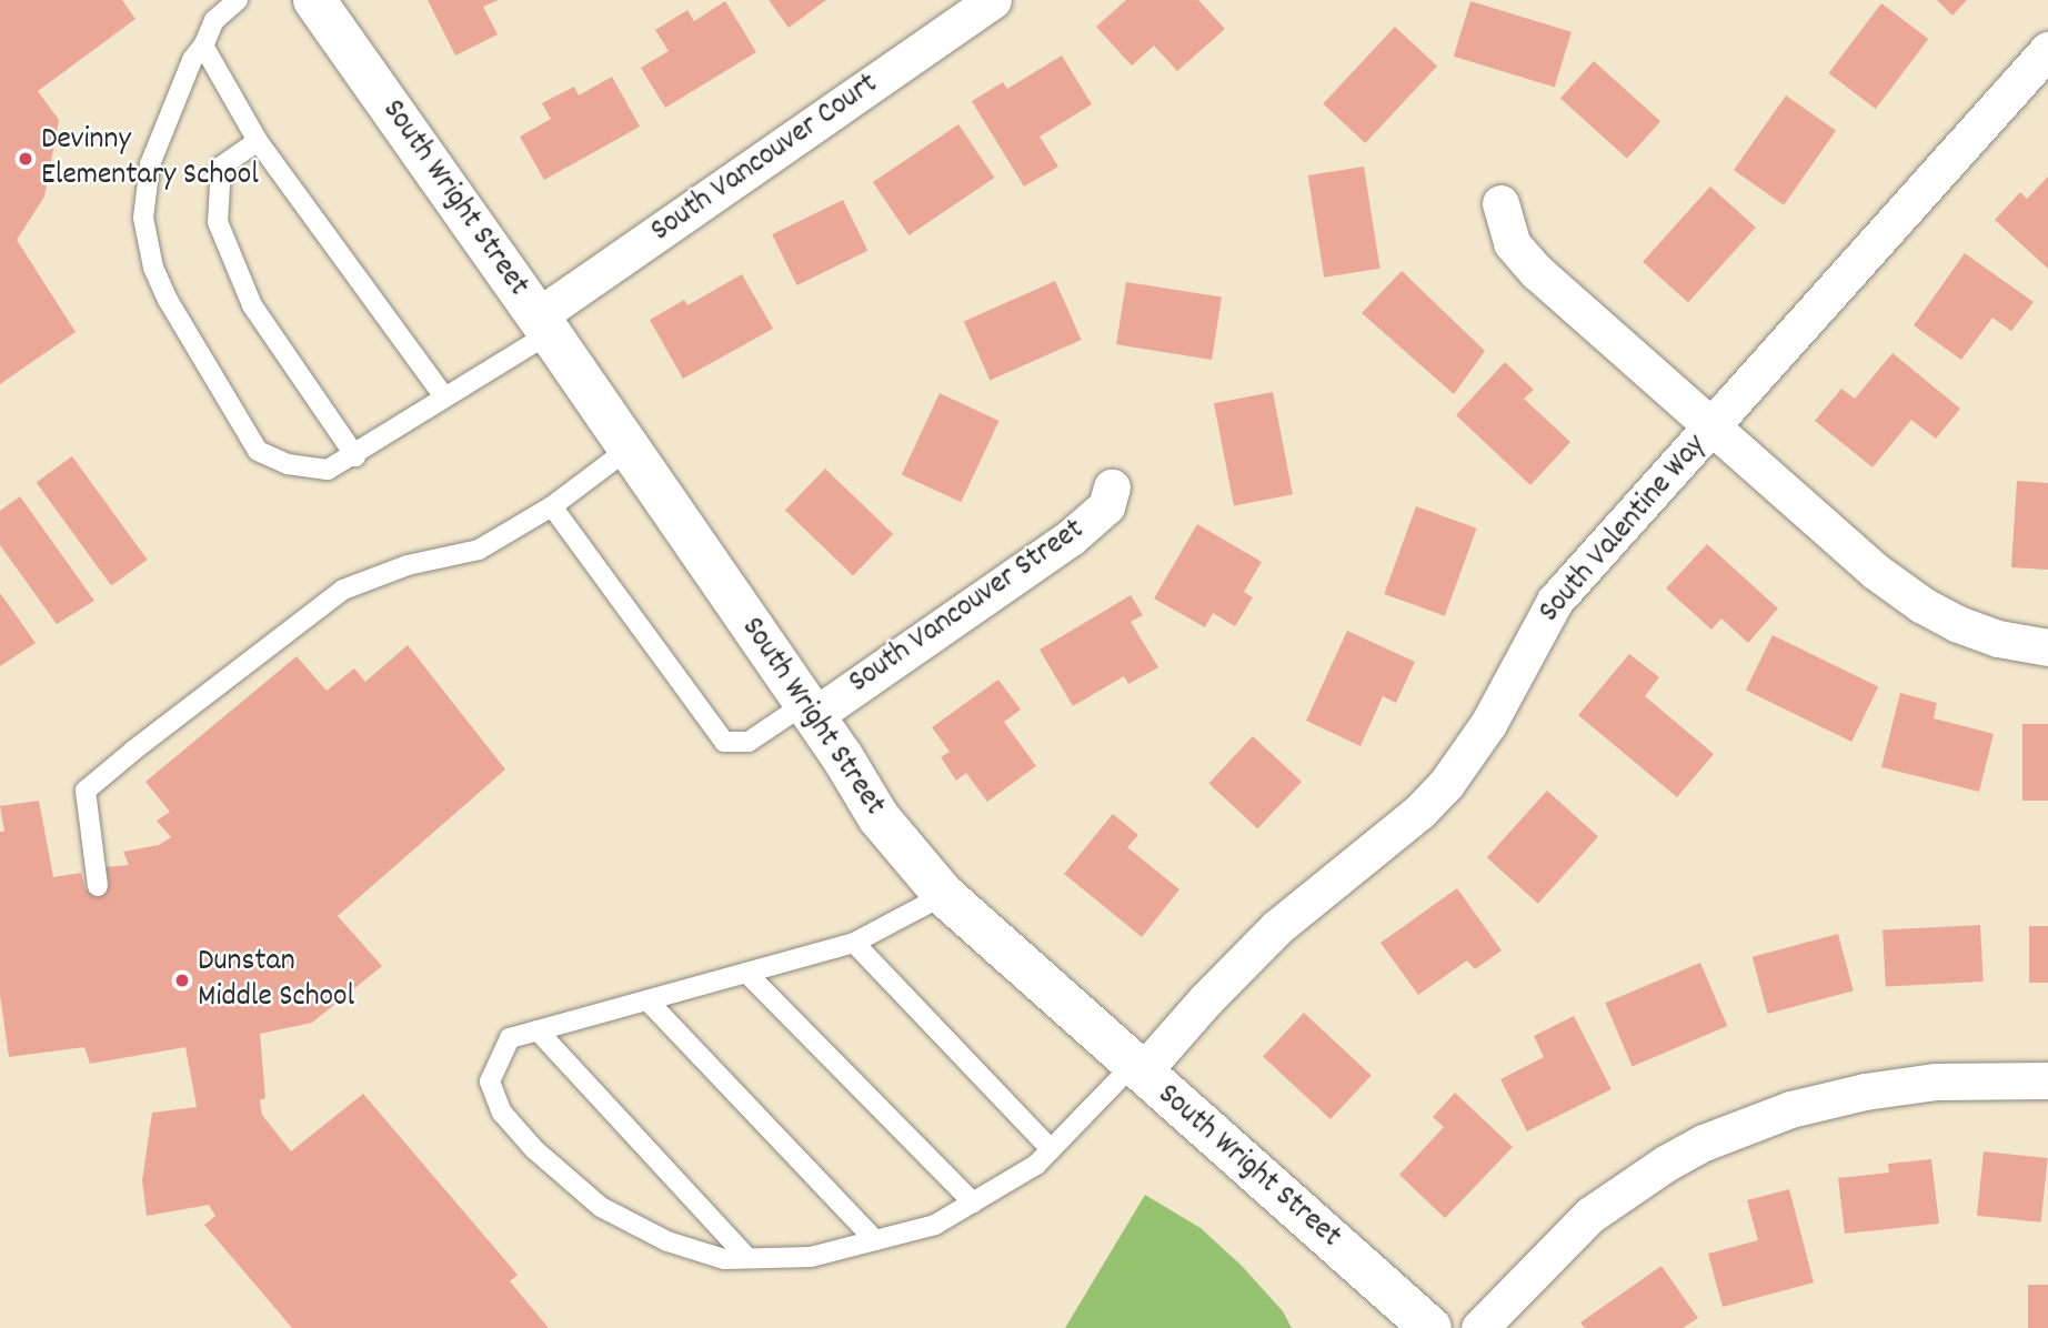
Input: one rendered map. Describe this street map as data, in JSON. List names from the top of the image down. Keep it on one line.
{"streets":{"street":["South Vancouver Court","South Wright Street","South Valentine Way","South Vancouver Street"]},"crossings":[["South Vancouver Court","South Wright Street"],["South Wright Street","South Valentine Way"],["South Wright Street","South Vancouver Street"]],"places":["Devinny Elementary School","Dunstan Middle School"]}
